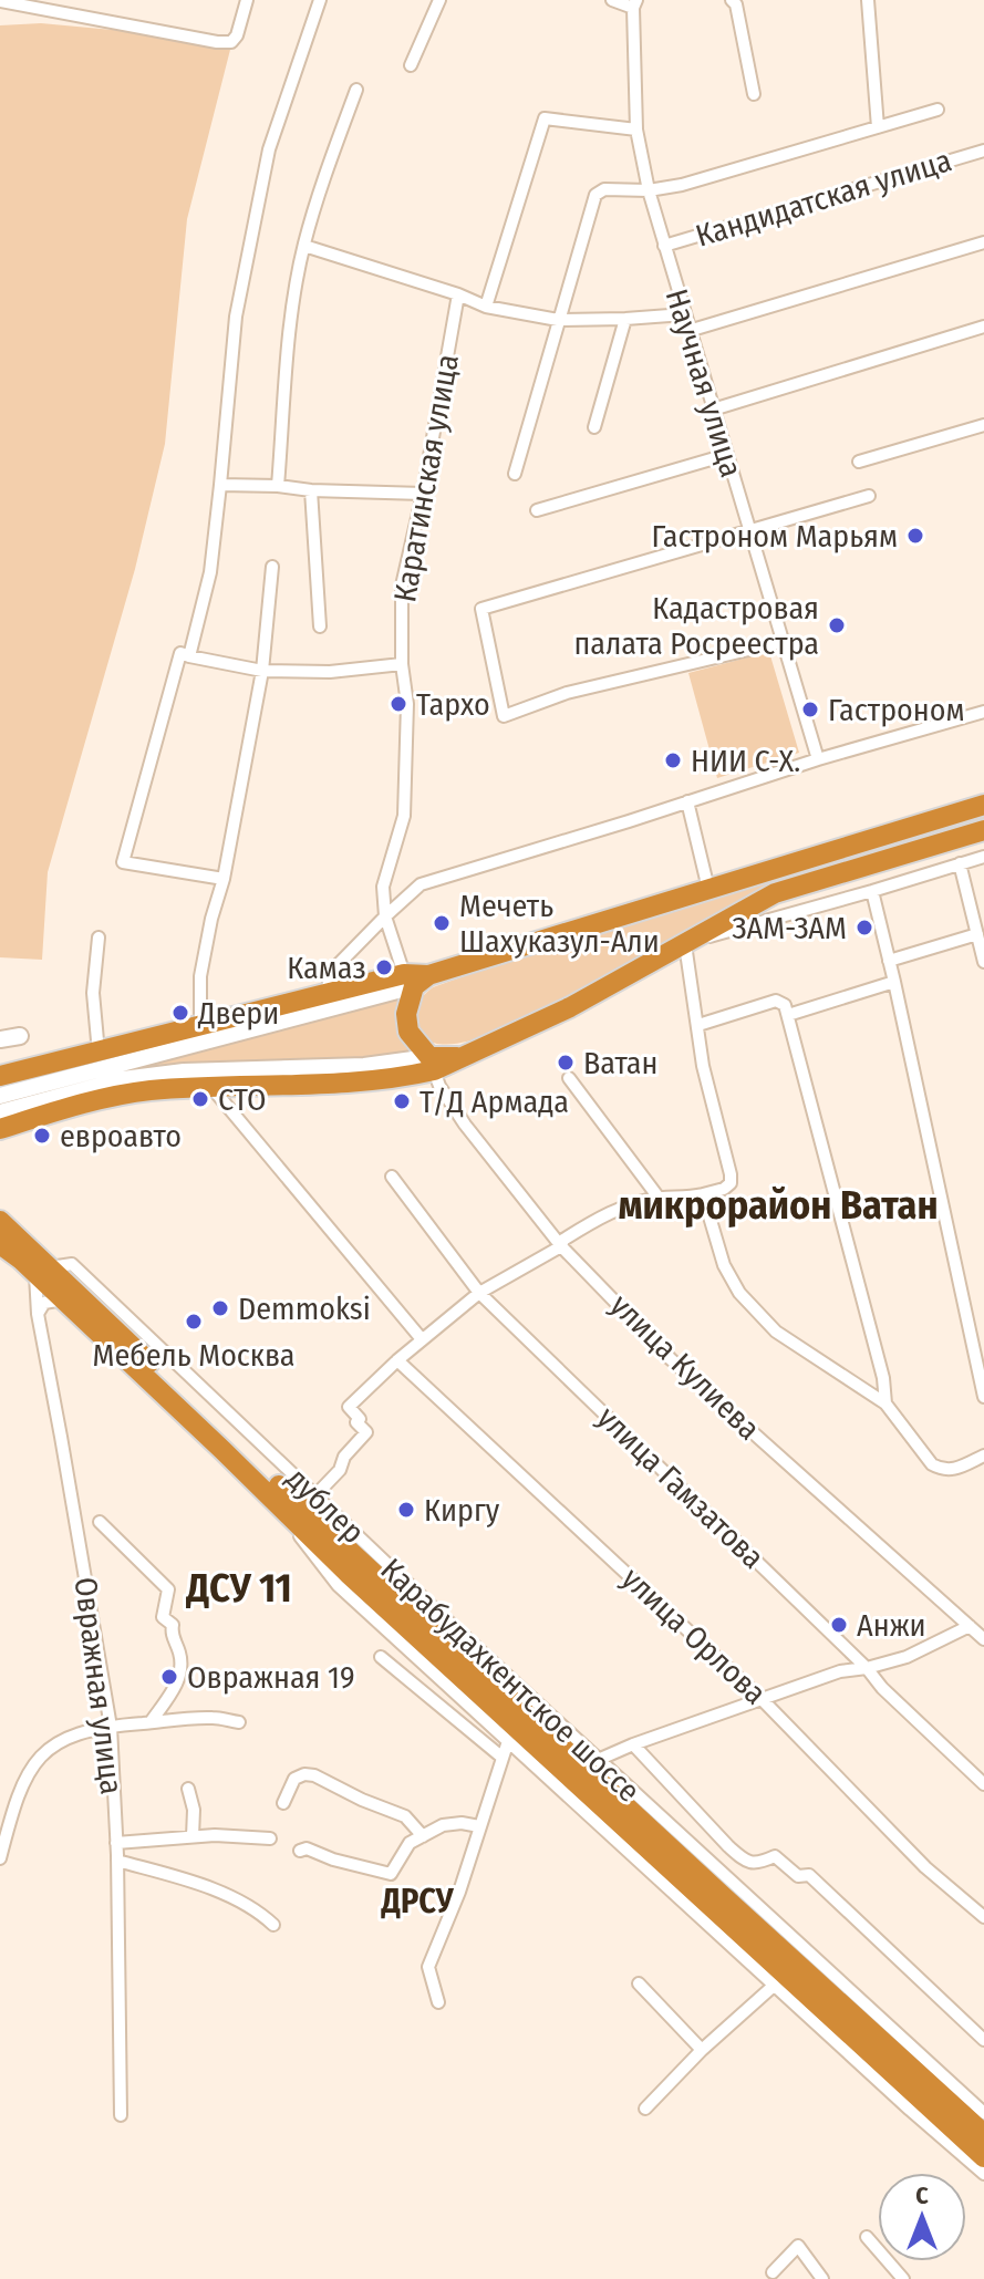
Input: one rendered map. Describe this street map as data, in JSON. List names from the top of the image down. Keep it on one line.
{"streets":{"highway":["Карабудахкентское шоссе"],"street":["Кандидатская улица","Научная улица","Каратинская улица","улица Кулиева","улица Гамзатова","дублер","улица Орлова","Овражная улица"]},"crossings":[["Кандидатская улица","Научная улица"],["дублер","Карабудахкентское шоссе"],["дублер","Овражная улица"],["Карабудахкентское шоссе","Овражная улица"]],"districts":["микрорайон Ватан","ДСУ 11","ДРСУ"],"places":["Гастроном Марьям","Кадастровая палата Росреестра","Тархо","Гастроном","НИИ С-Х.","Мечеть Шахуказул-Али","ЗАМ-ЗАМ","Камаз","Двери","Ватан","СТО","Т/Д Армада","евроавто","Demmoksi","Мебель Москва","Киргу","Анжи","Овражная 19"],"north":"top"}
